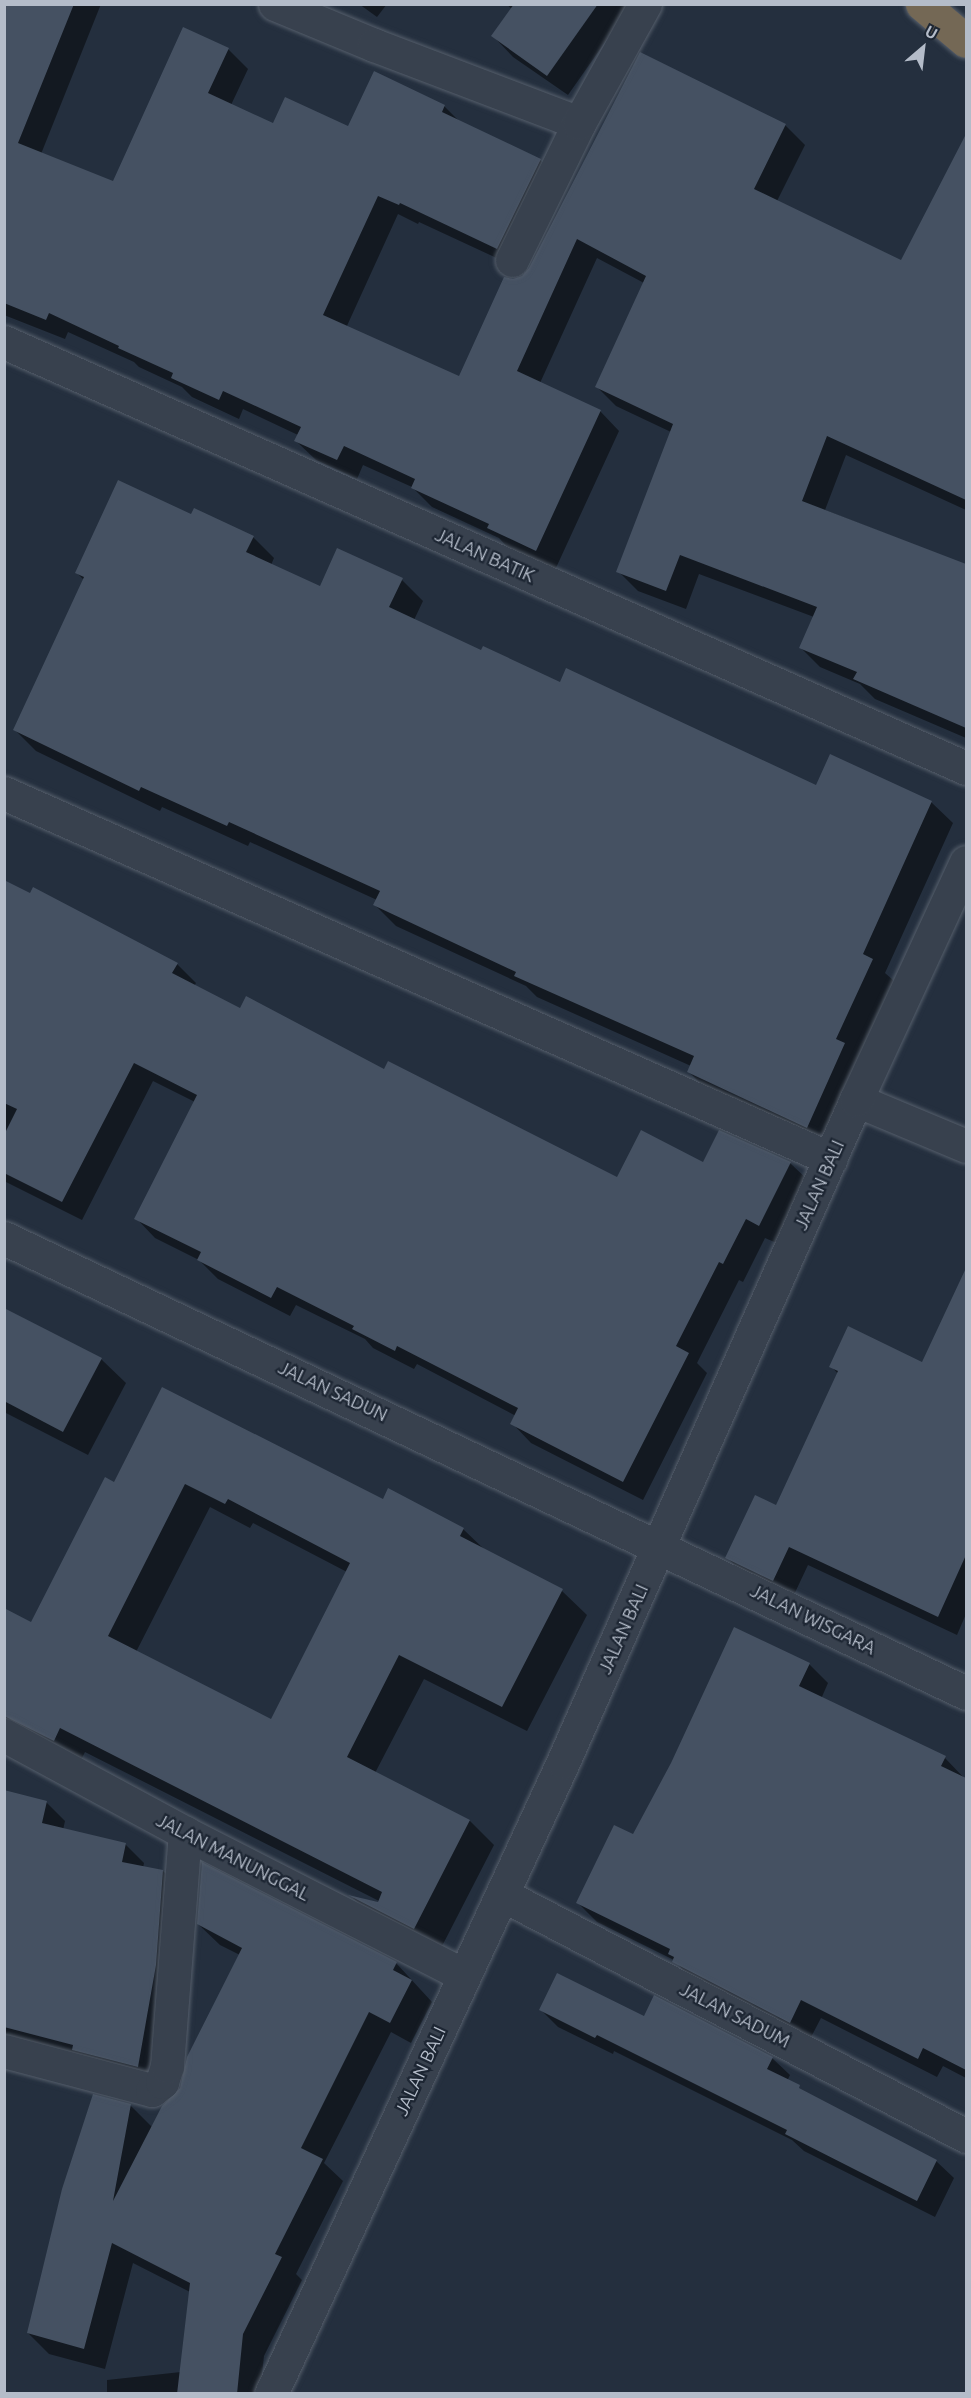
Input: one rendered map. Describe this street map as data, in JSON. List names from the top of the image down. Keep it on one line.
{"streets":{"street":["JALAN BATIK","JALAN BALI","JALAN SADUN","JALAN WISGARA","JALAN MANUNGGAL","JALAN SADUM"]},"crossings":[["JALAN BALI","JALAN SADUN"],["JALAN BALI","JALAN WISGARA"],["JALAN BALI","JALAN MANUNGGAL"],["JALAN BALI","JALAN SADUM"],["JALAN SADUN","JALAN WISGARA"]],"north":"top right"}
